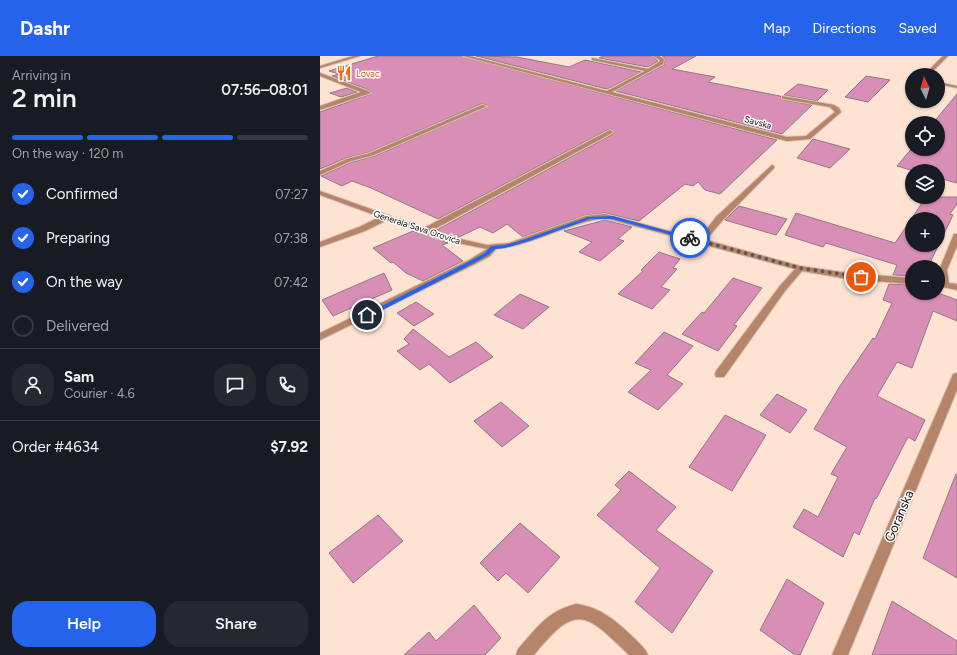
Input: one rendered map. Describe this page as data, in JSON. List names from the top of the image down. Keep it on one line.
{"streets":{"street":["Savska","Generala Sava Orovića","Goranska"]},"places":{"restaurant":["Lovac"]},"north":"top","page":{"header":"Dashr","nav":["Map","Directions","Saved"],"heading":["2 min","Arriving in","07:56–08:01"],"panel":["Sam","Courier · 4.6","Order #4634","$7.92"],"map_buttons":["+","−"],"bar":"On the way · 120 m","list":[["Confirmed","07:27"],["Preparing","07:38"],["On the way","07:42"],"Delivered"],"buttons":["Help","Share"]}}
